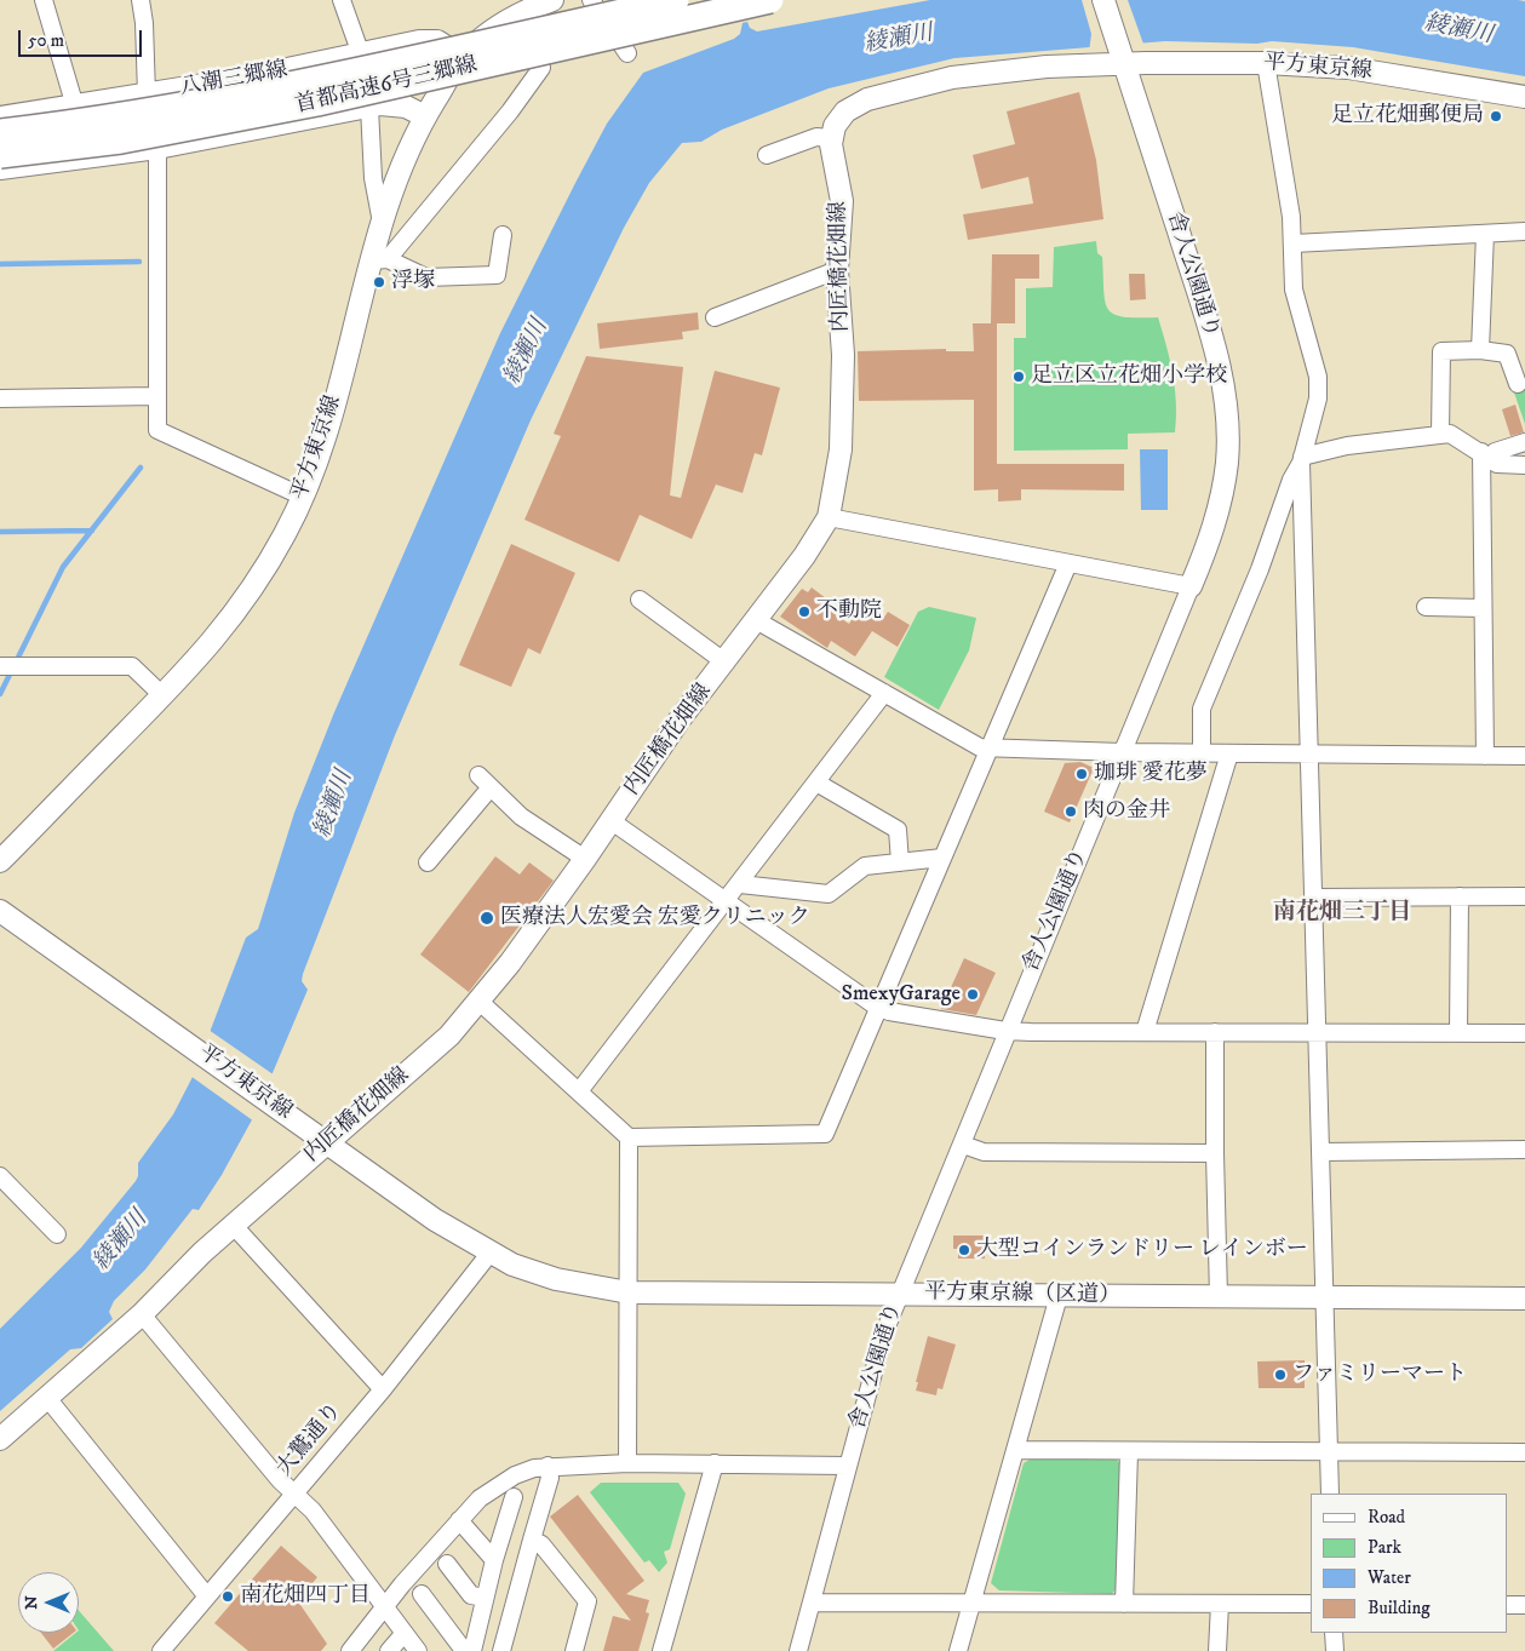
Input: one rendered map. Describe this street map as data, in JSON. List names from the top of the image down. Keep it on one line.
{"streets":{"highway":["首都高速6号三郷線"],"main road":["平方東京線","八潮三郷線","内匠橋花畑線","舎人公園通り","平方東京線（区道）"],"street":["大鷲通り"]},"crossings":[["平方東京線","八潮三郷線"],["平方東京線","内匠橋花畑線"],["平方東京線","舎人公園通り"],["平方東京線","平方東京線（区道）"],["平方東京線","大鷲通り"],["舎人公園通り","平方東京線（区道）"],["平方東京線（区道）","大鷲通り"]],"districts":["南花畑三丁目"],"water":["綾瀬川"],"places":["足立花畑郵便局","浮塚","足立区立花畑小学校","不動院","珈琲 愛花夢","肉の金井","医療法人宏愛会 宏愛クリニック","SmexyGarage","大型コインランドリー レインボー","ファミリーマート","南花畑四丁目"],"legend":["Road","Park","Water","Building"],"scale_bar":"50 m","north":"left"}
